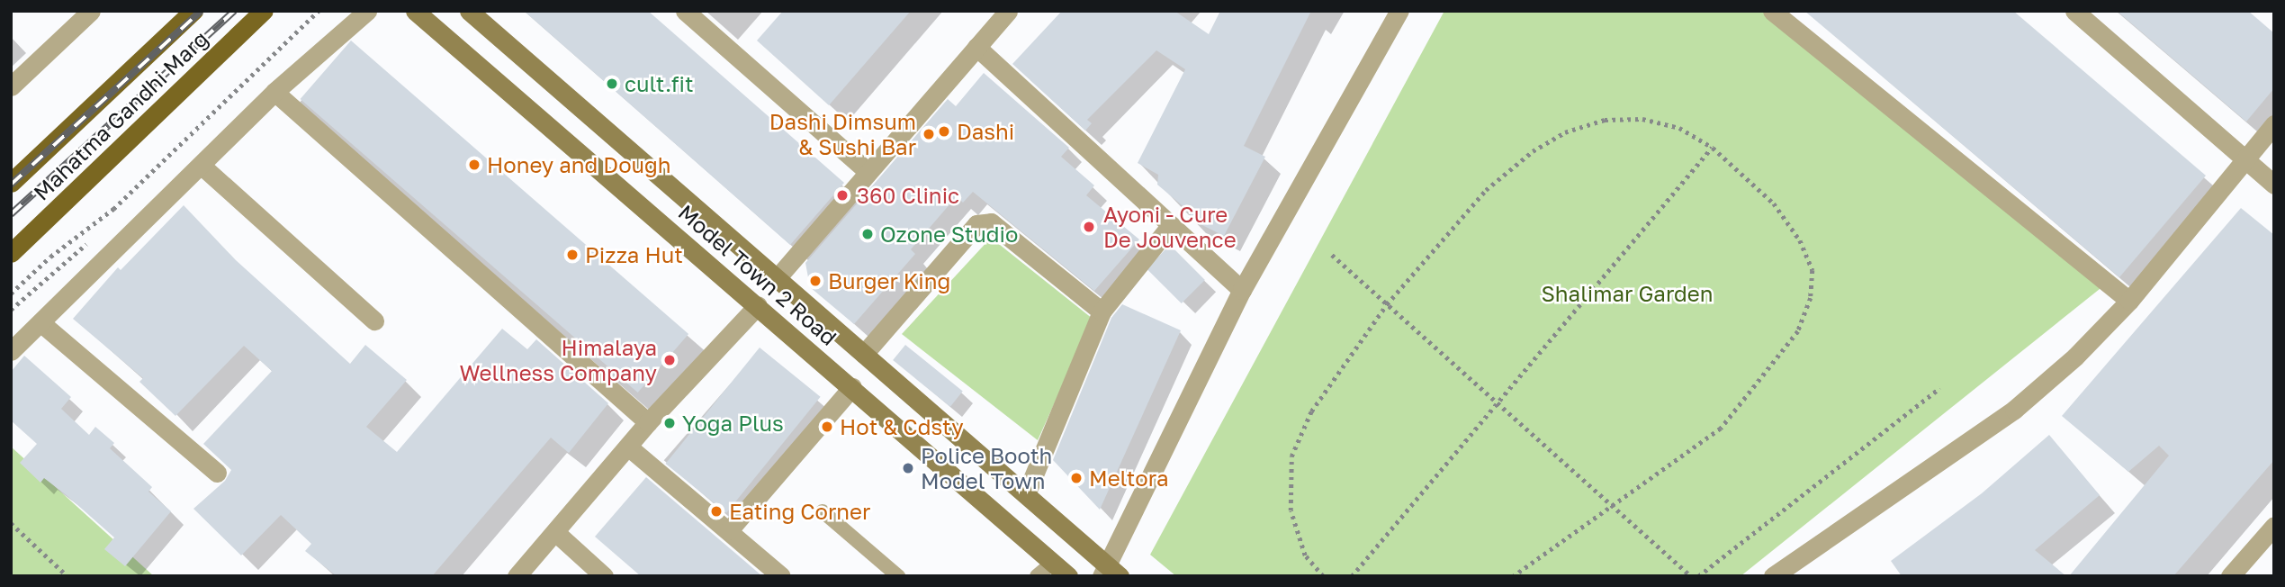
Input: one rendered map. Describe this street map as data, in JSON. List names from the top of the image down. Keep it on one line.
{"streets":{"main road":["Mahatma Gandhi Marg"],"street":["Model Town 2 Road"]},"parks":["Shalimar Garden"],"places":["cult.fit","Dashi","Dashi Dimsum & Sushi Bar","Honey and Dough","360 Clinic","Ayoni - Cure De Jouvence","Ozone Studio","Pizza Hut","Burger King","Himalaya Wellness Company","Yoga Plus","Hot & Cdsty","Police Booth Model Town","Meltora","Eating Corner"]}
